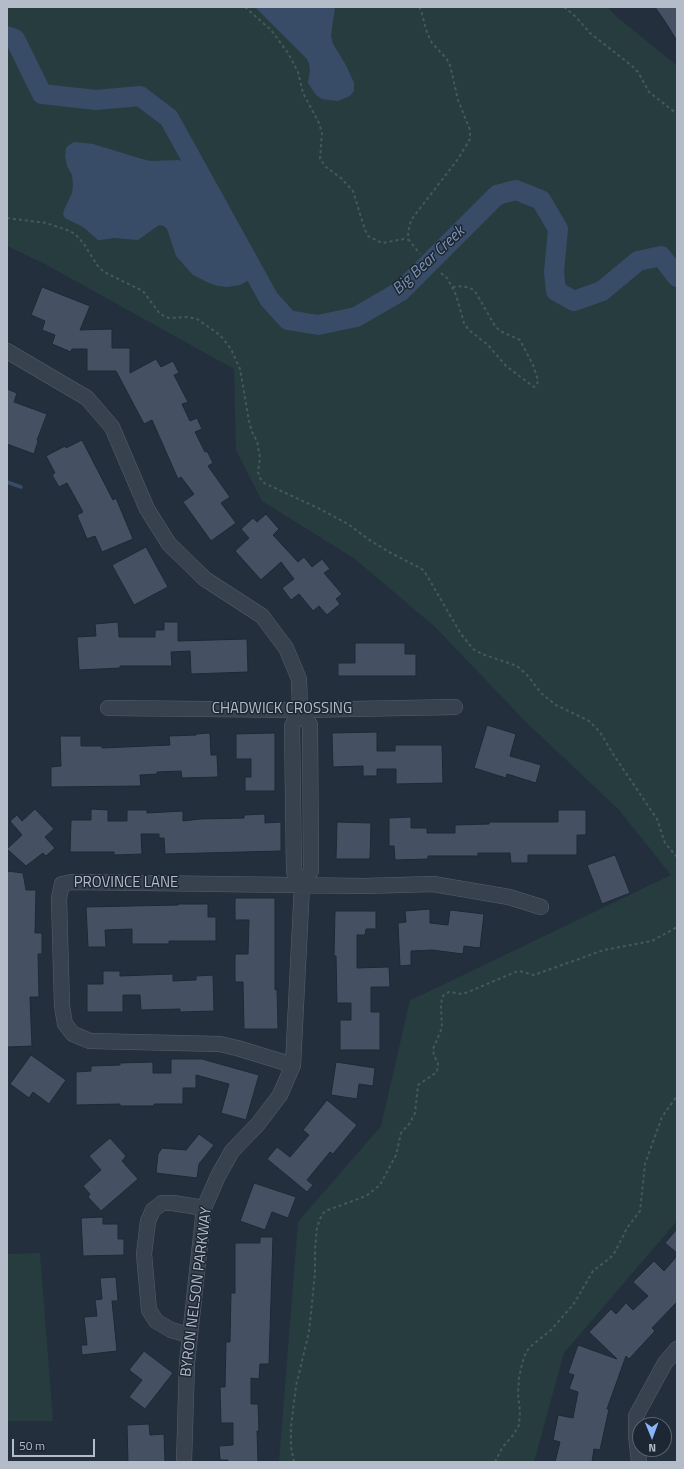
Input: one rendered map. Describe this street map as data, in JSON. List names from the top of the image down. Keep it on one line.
{"streets":{"street":["CHADWICK CROSSING","PROVINCE LANE","BYRON NELSON PARKWAY"]},"crossings":[["CHADWICK CROSSING","BYRON NELSON PARKWAY"],["PROVINCE LANE","BYRON NELSON PARKWAY"]],"water":["Big Bear Creek"],"scale_bar":"50 m","north":"bottom"}
